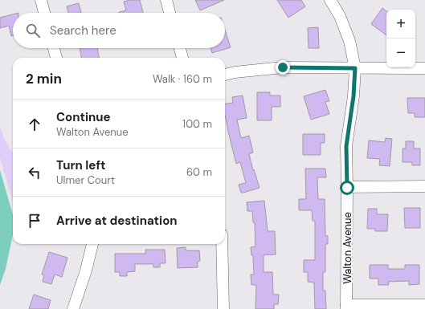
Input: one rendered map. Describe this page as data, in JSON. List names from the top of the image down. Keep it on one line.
{"streets":{"street":["Walton Avenue"]},"page":{"map_buttons":["+","−"],"search":"Search here","heading":["2 min","Walk · 160 m"],"list":[["Continue","Walton Avenue","100 m"],["Turn left","Ulmer Court","60 m"],"Arrive at destination"]}}
